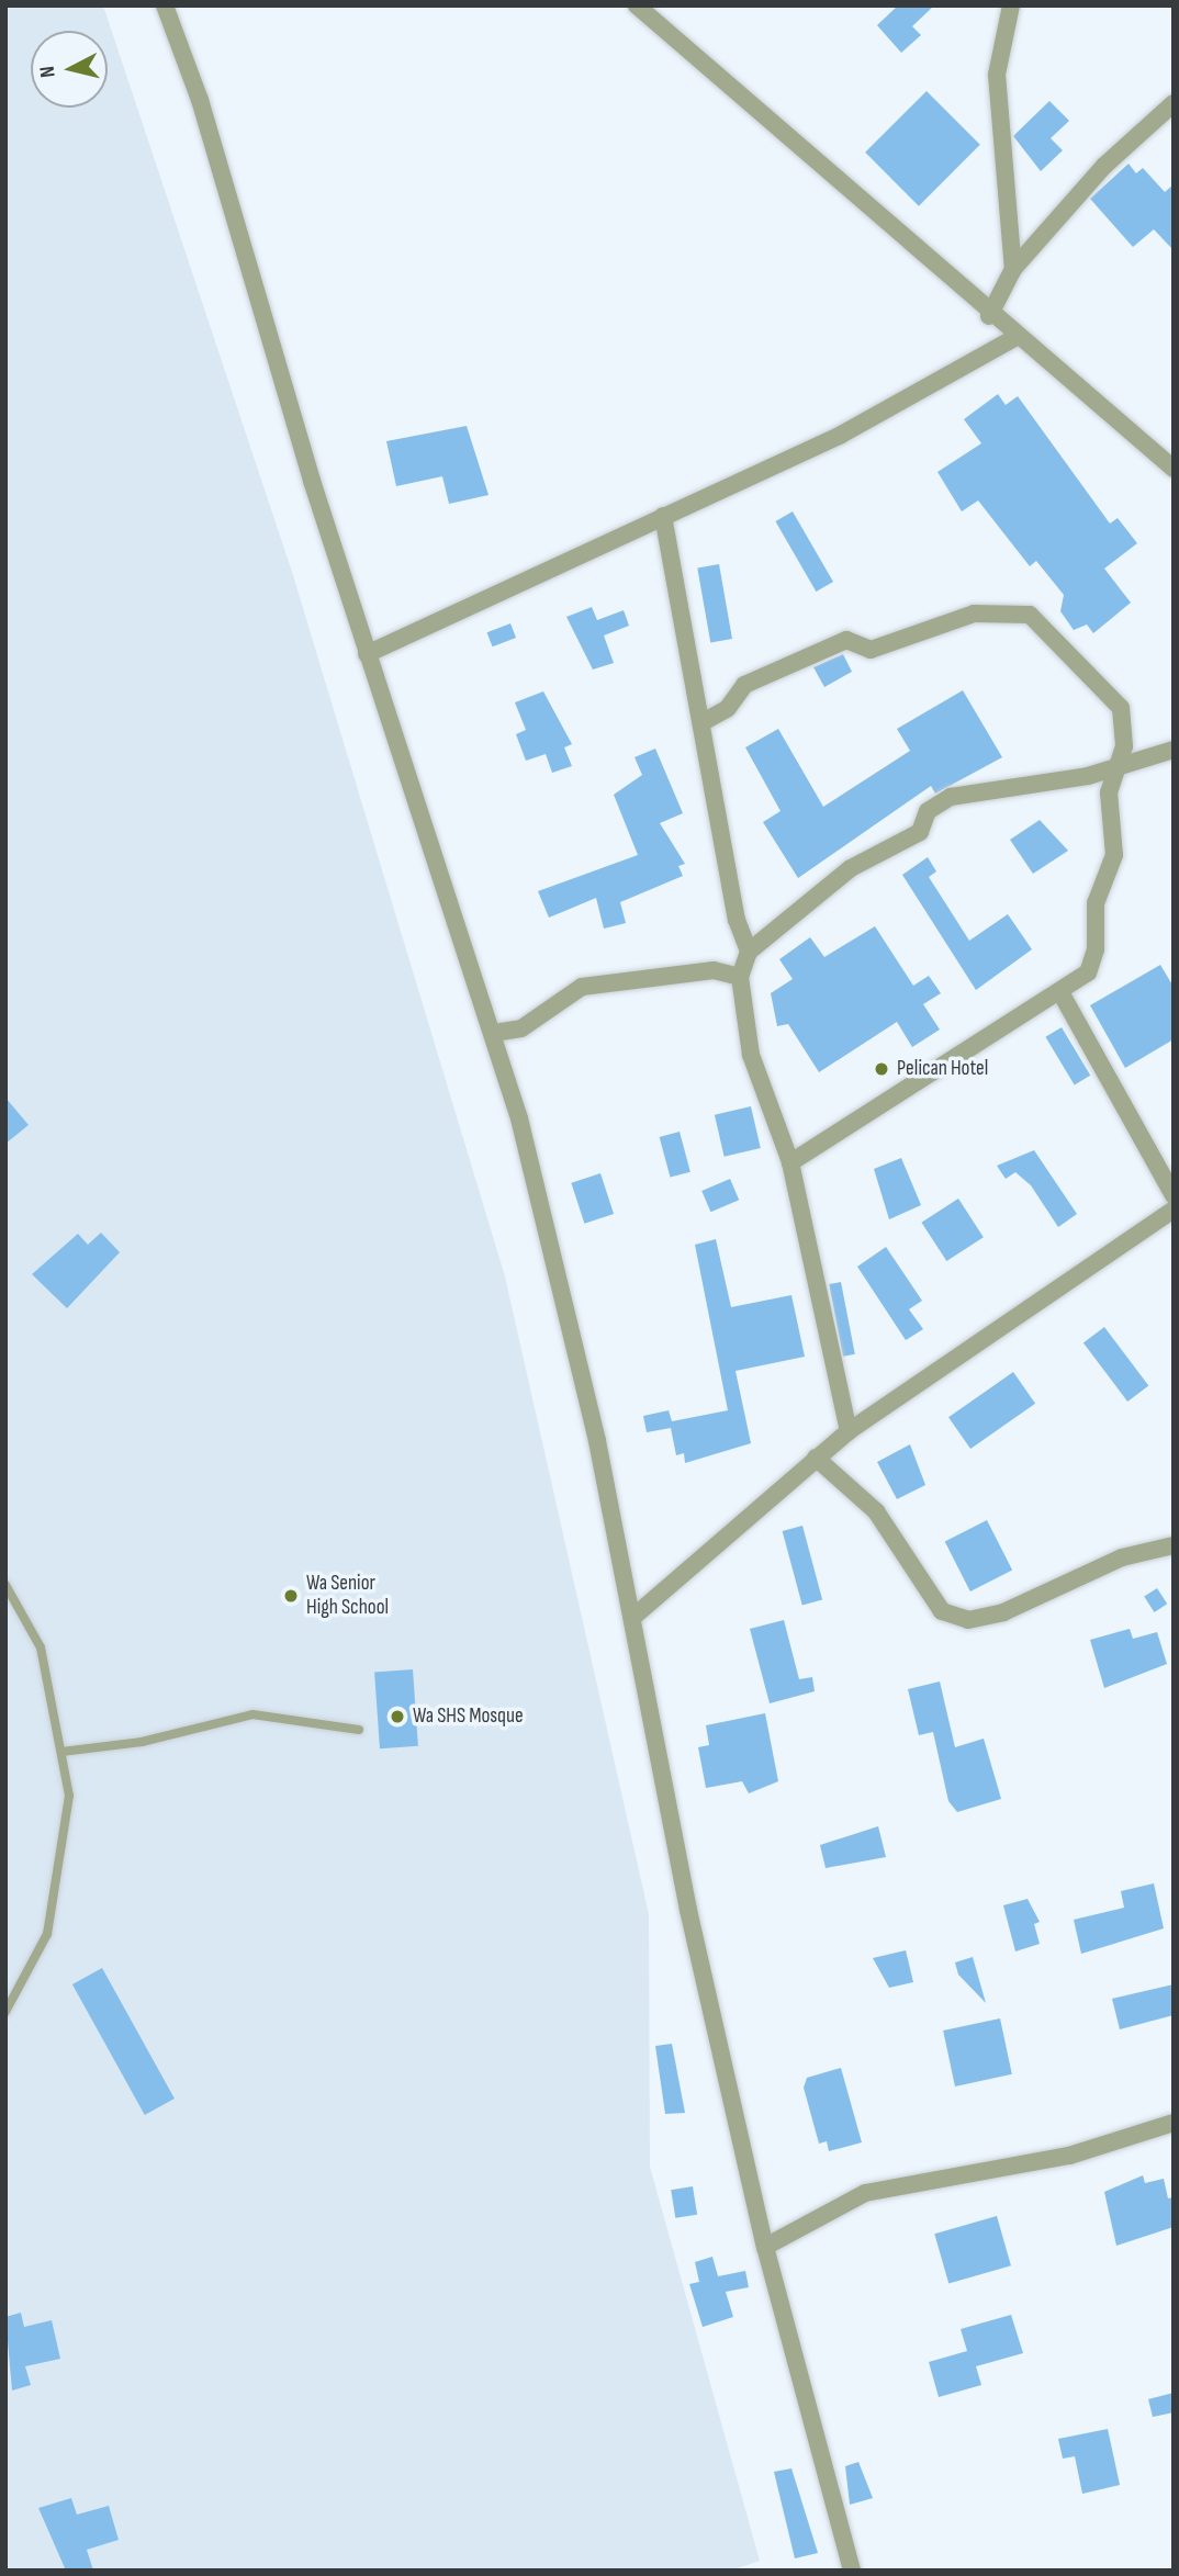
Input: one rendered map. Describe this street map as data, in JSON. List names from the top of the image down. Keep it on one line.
{"places":["Pelican Hotel","Wa Senior High School","Wa SHS Mosque"],"north":"left"}
